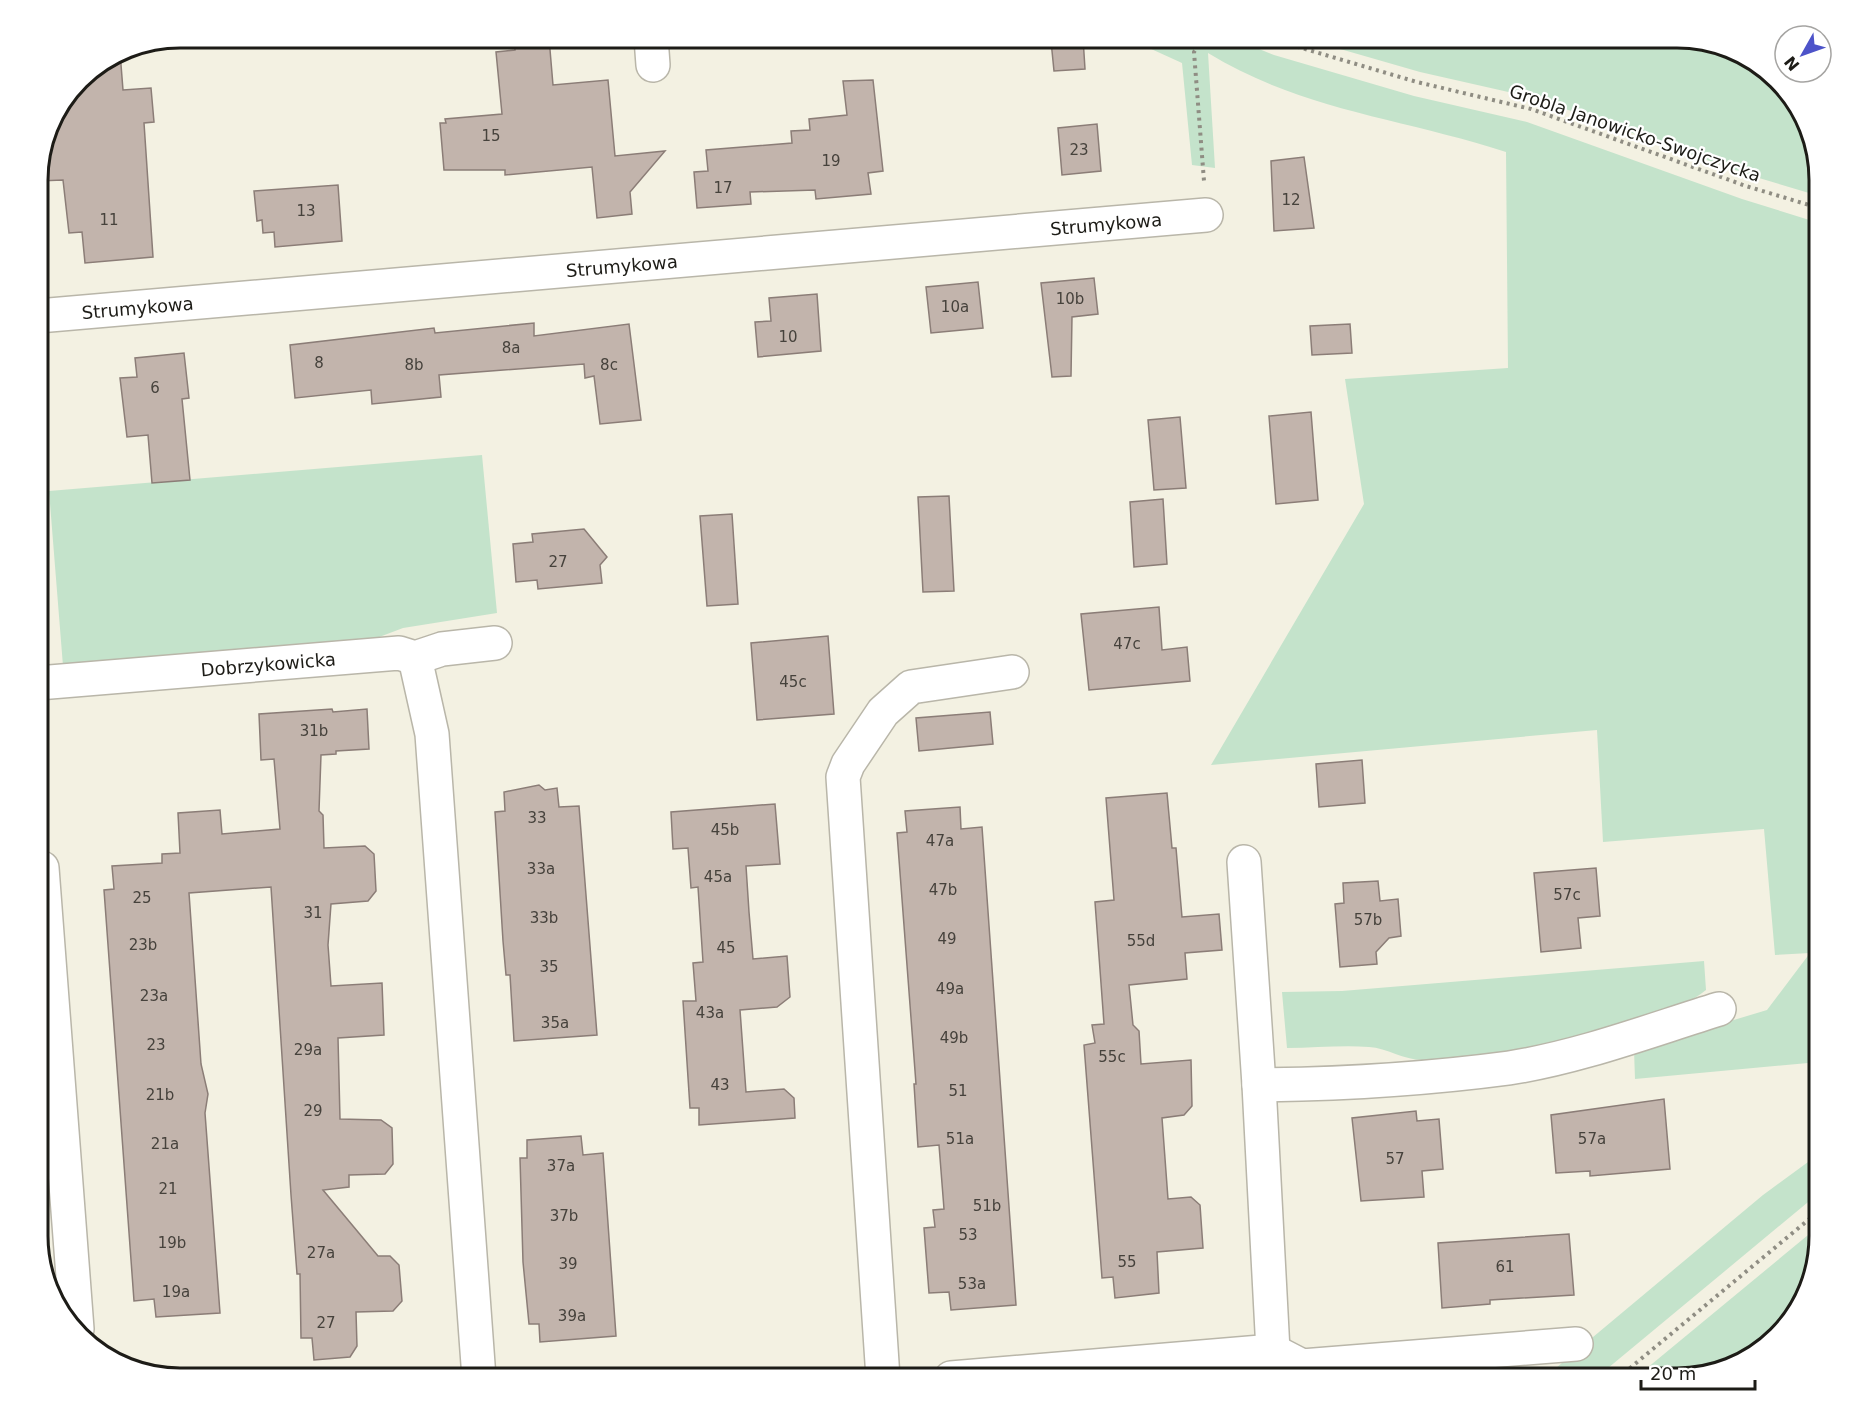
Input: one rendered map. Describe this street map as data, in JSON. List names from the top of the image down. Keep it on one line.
{"streets":{"street":["Strumykowa","Dobrzykowicka"],"path":["Grobla Janowicko-Swojczycka"]},"house_numbers":["15","23","19","17","12","13","11","10b","10a","10","8a","8","8b","8c","6","27","47c","45c","31b","33","45b","47a","33a","45a","47b","57c","25","31","33b","57b","49","55d","23b","45","35","49a","23a","43a","35a","49b","23","29a","55c","43","51","21b","29","51a","57a","21a","57","37a","21","51b","37b","53","19b","27a","55","39","61","53a","19a","39a","27"],"scale_bar":"20 m","north":"bottom left"}
